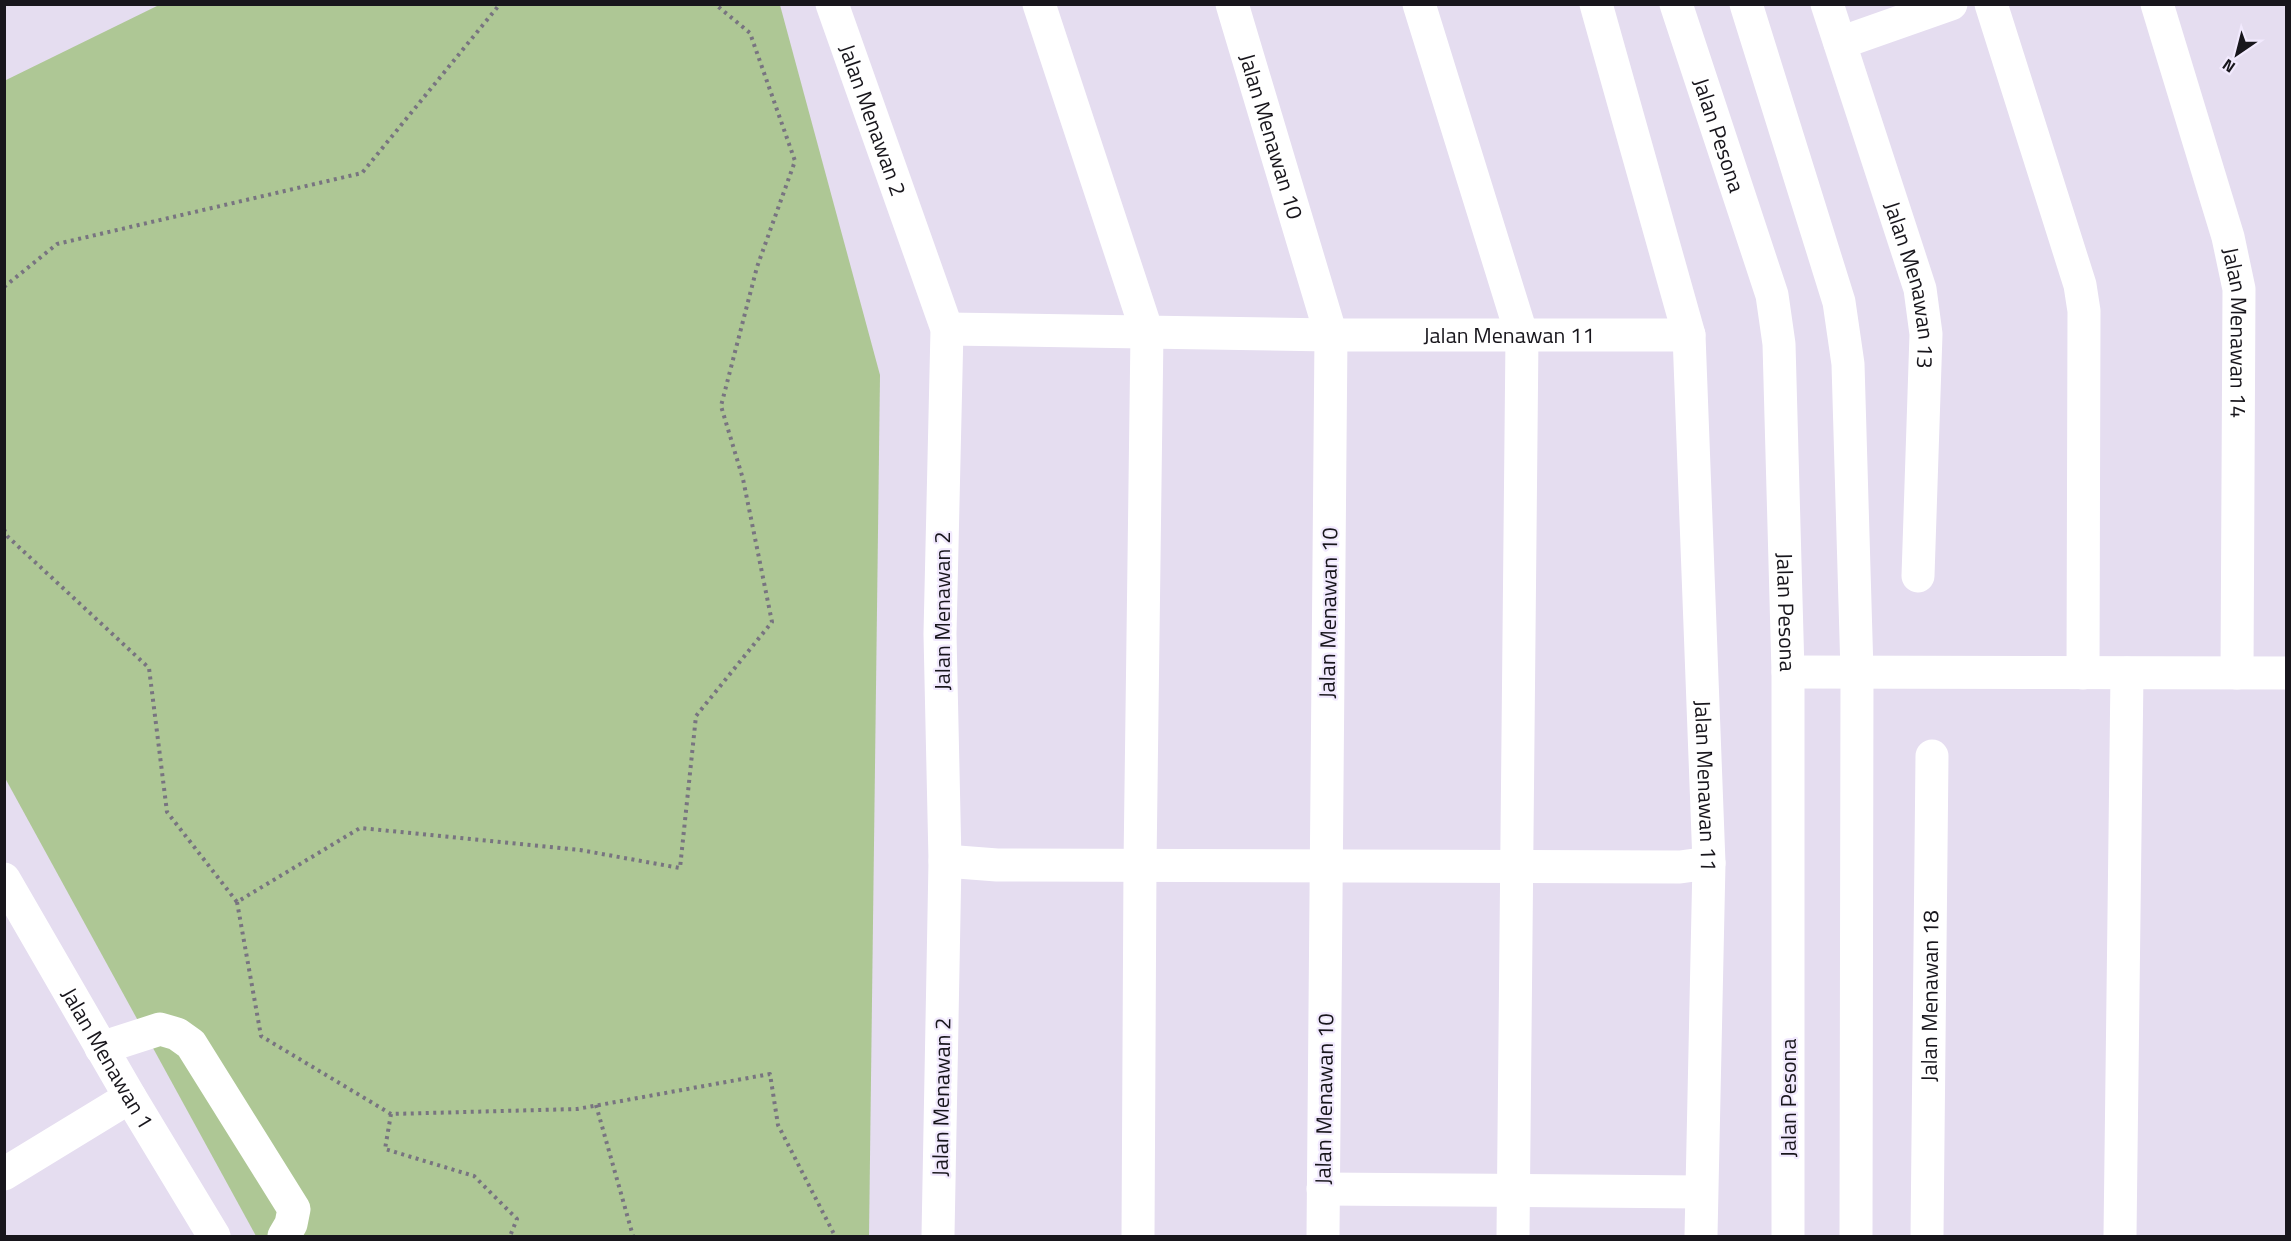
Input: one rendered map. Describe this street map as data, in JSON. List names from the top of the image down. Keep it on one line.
{"streets":{"street":["Jalan Menawan 2","Jalan Menawan 10","Jalan Pesona","Jalan Menawan 13","Jalan Menawan 14","Jalan Menawan 11","Jalan Menawan 18","Jalan Menawan 1"]},"crossings":[["Jalan Menawan 2","Jalan Menawan 11"],["Jalan Menawan 10","Jalan Menawan 11"]],"north":"bottom left"}
